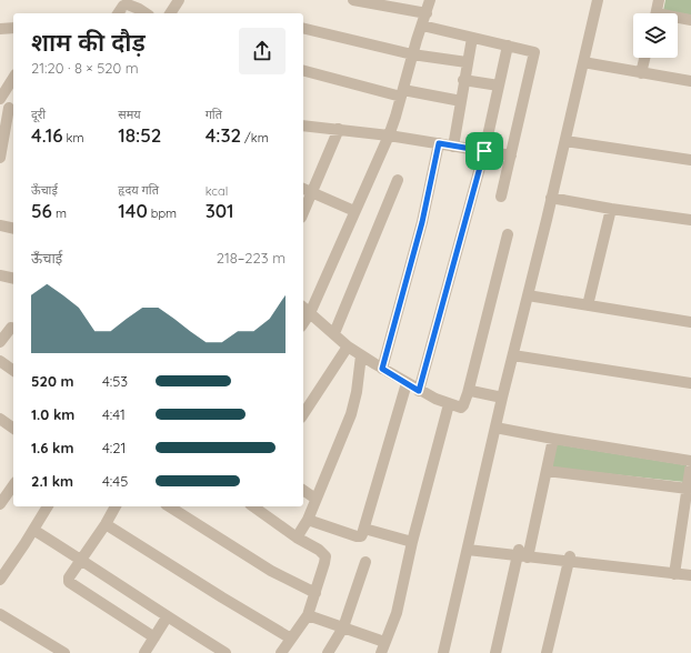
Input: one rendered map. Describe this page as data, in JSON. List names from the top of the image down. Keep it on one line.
{"page":{"heading":["शाम की दौड़","21:20 · 8 × 520 m"],"stats":[["दूरी","4.16 km"],["समय","18:52"],["गति","4:32 /km"],["ऊँचाई","56 m"],["हृदय गति","140 bpm"],["kcal","301"]],"chart":["ऊँचाई","218–223 m"],"list":[{"name":"520 m","note":"4:53"},{"name":"1.0 km","note":"4:41"},{"name":"1.6 km","note":"4:21"},{"name":"2.1 km","note":"4:45"}]}}
